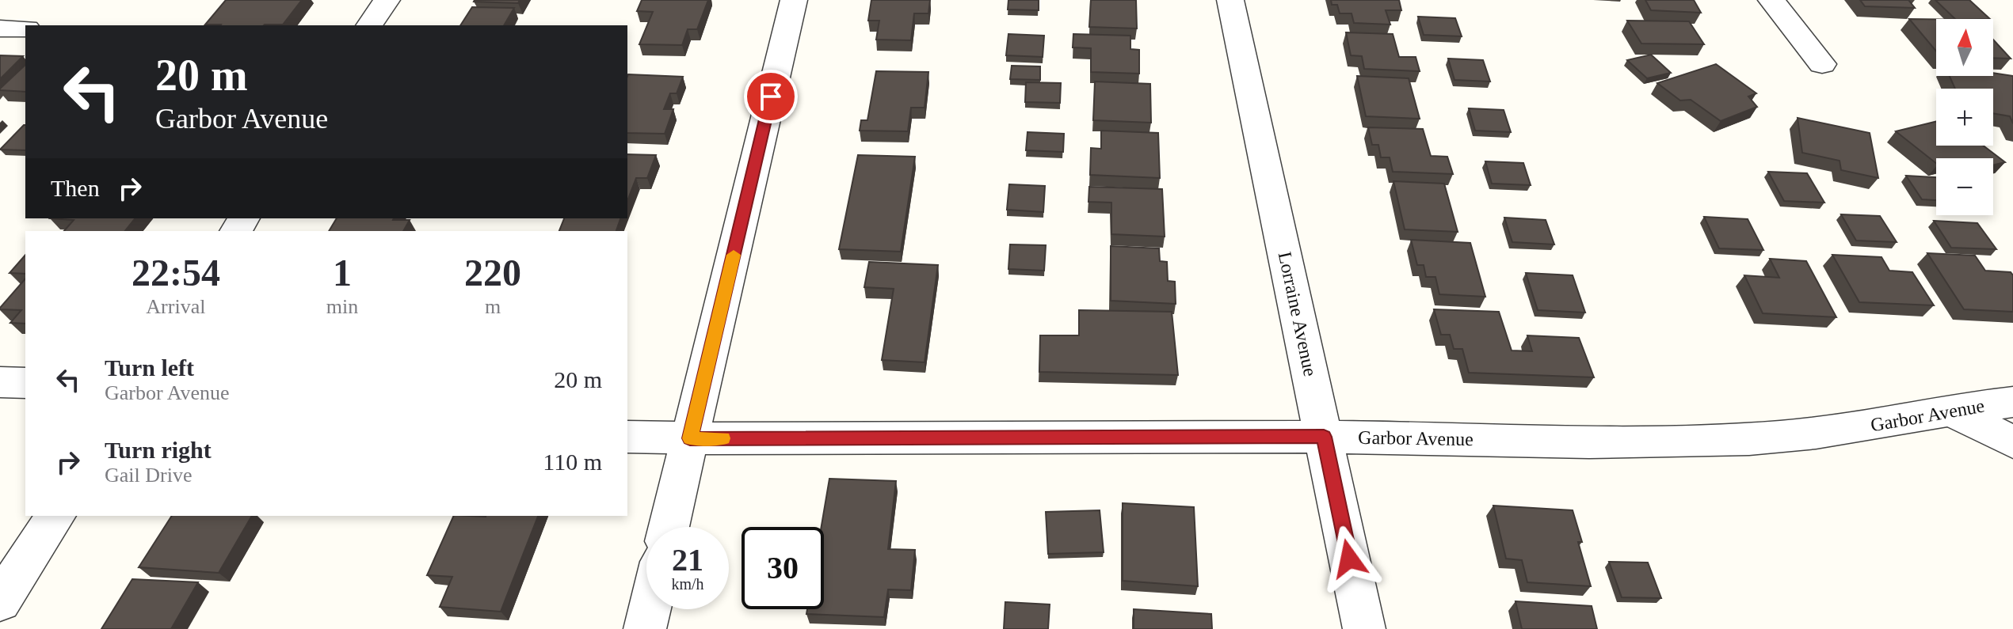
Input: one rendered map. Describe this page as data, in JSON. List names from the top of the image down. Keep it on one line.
{"streets":{"street":["Lorraine Avenue","Garbor Avenue"]},"crossings":[["Lorraine Avenue","Garbor Avenue"]],"north":"top","page":{"map_buttons":["+","−"],"turn":["20 m","Garbor Avenue"],"then":"Then","eta":["22:54","Arrival","1","min","220","m"],"list":[{"name":"Turn left","note":"Garbor Avenue","value":"20 m"},{"name":"Turn right","note":"Gail Drive","value":"110 m"}],"speed":"21 km/h","limit":"30"}}
